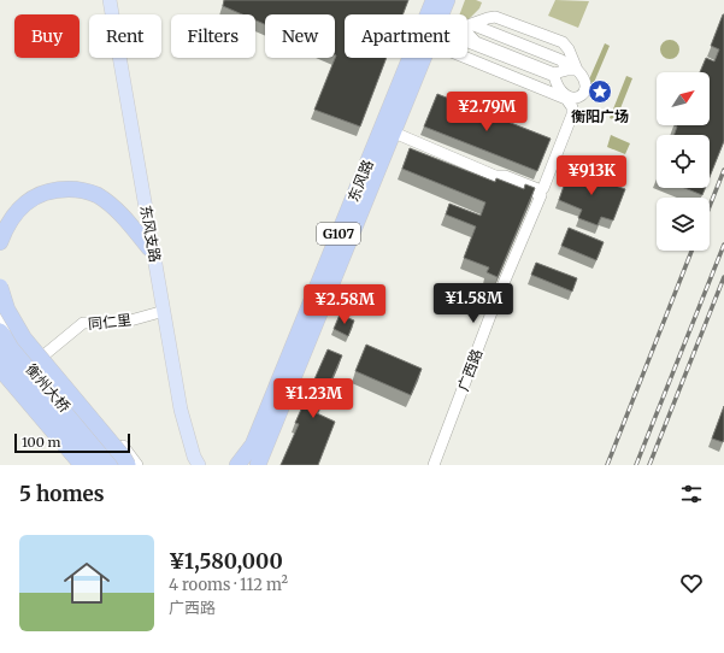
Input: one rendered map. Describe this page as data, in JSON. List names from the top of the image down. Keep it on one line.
{"streets":{"highway":["东风路","G107","衡州大桥"],"main road":["东风支路"],"street":["同仁里","广西路"]},"crossings":[["东风支路","同仁里"]],"places":{"place":["衡阳广场"]},"scale_bar":"100 m","north":"top right","page":{"chip":["Buy","Rent","Filters","New","Apartment"],"price":["¥2.79M","¥913K","¥1.58M","¥2.58M","¥1.23M"],"scale":"100 m","heading":"5 homes","list":[{"name":"¥1,580,000","note":"4 rooms · 112 m² · 广西路"}]}}
